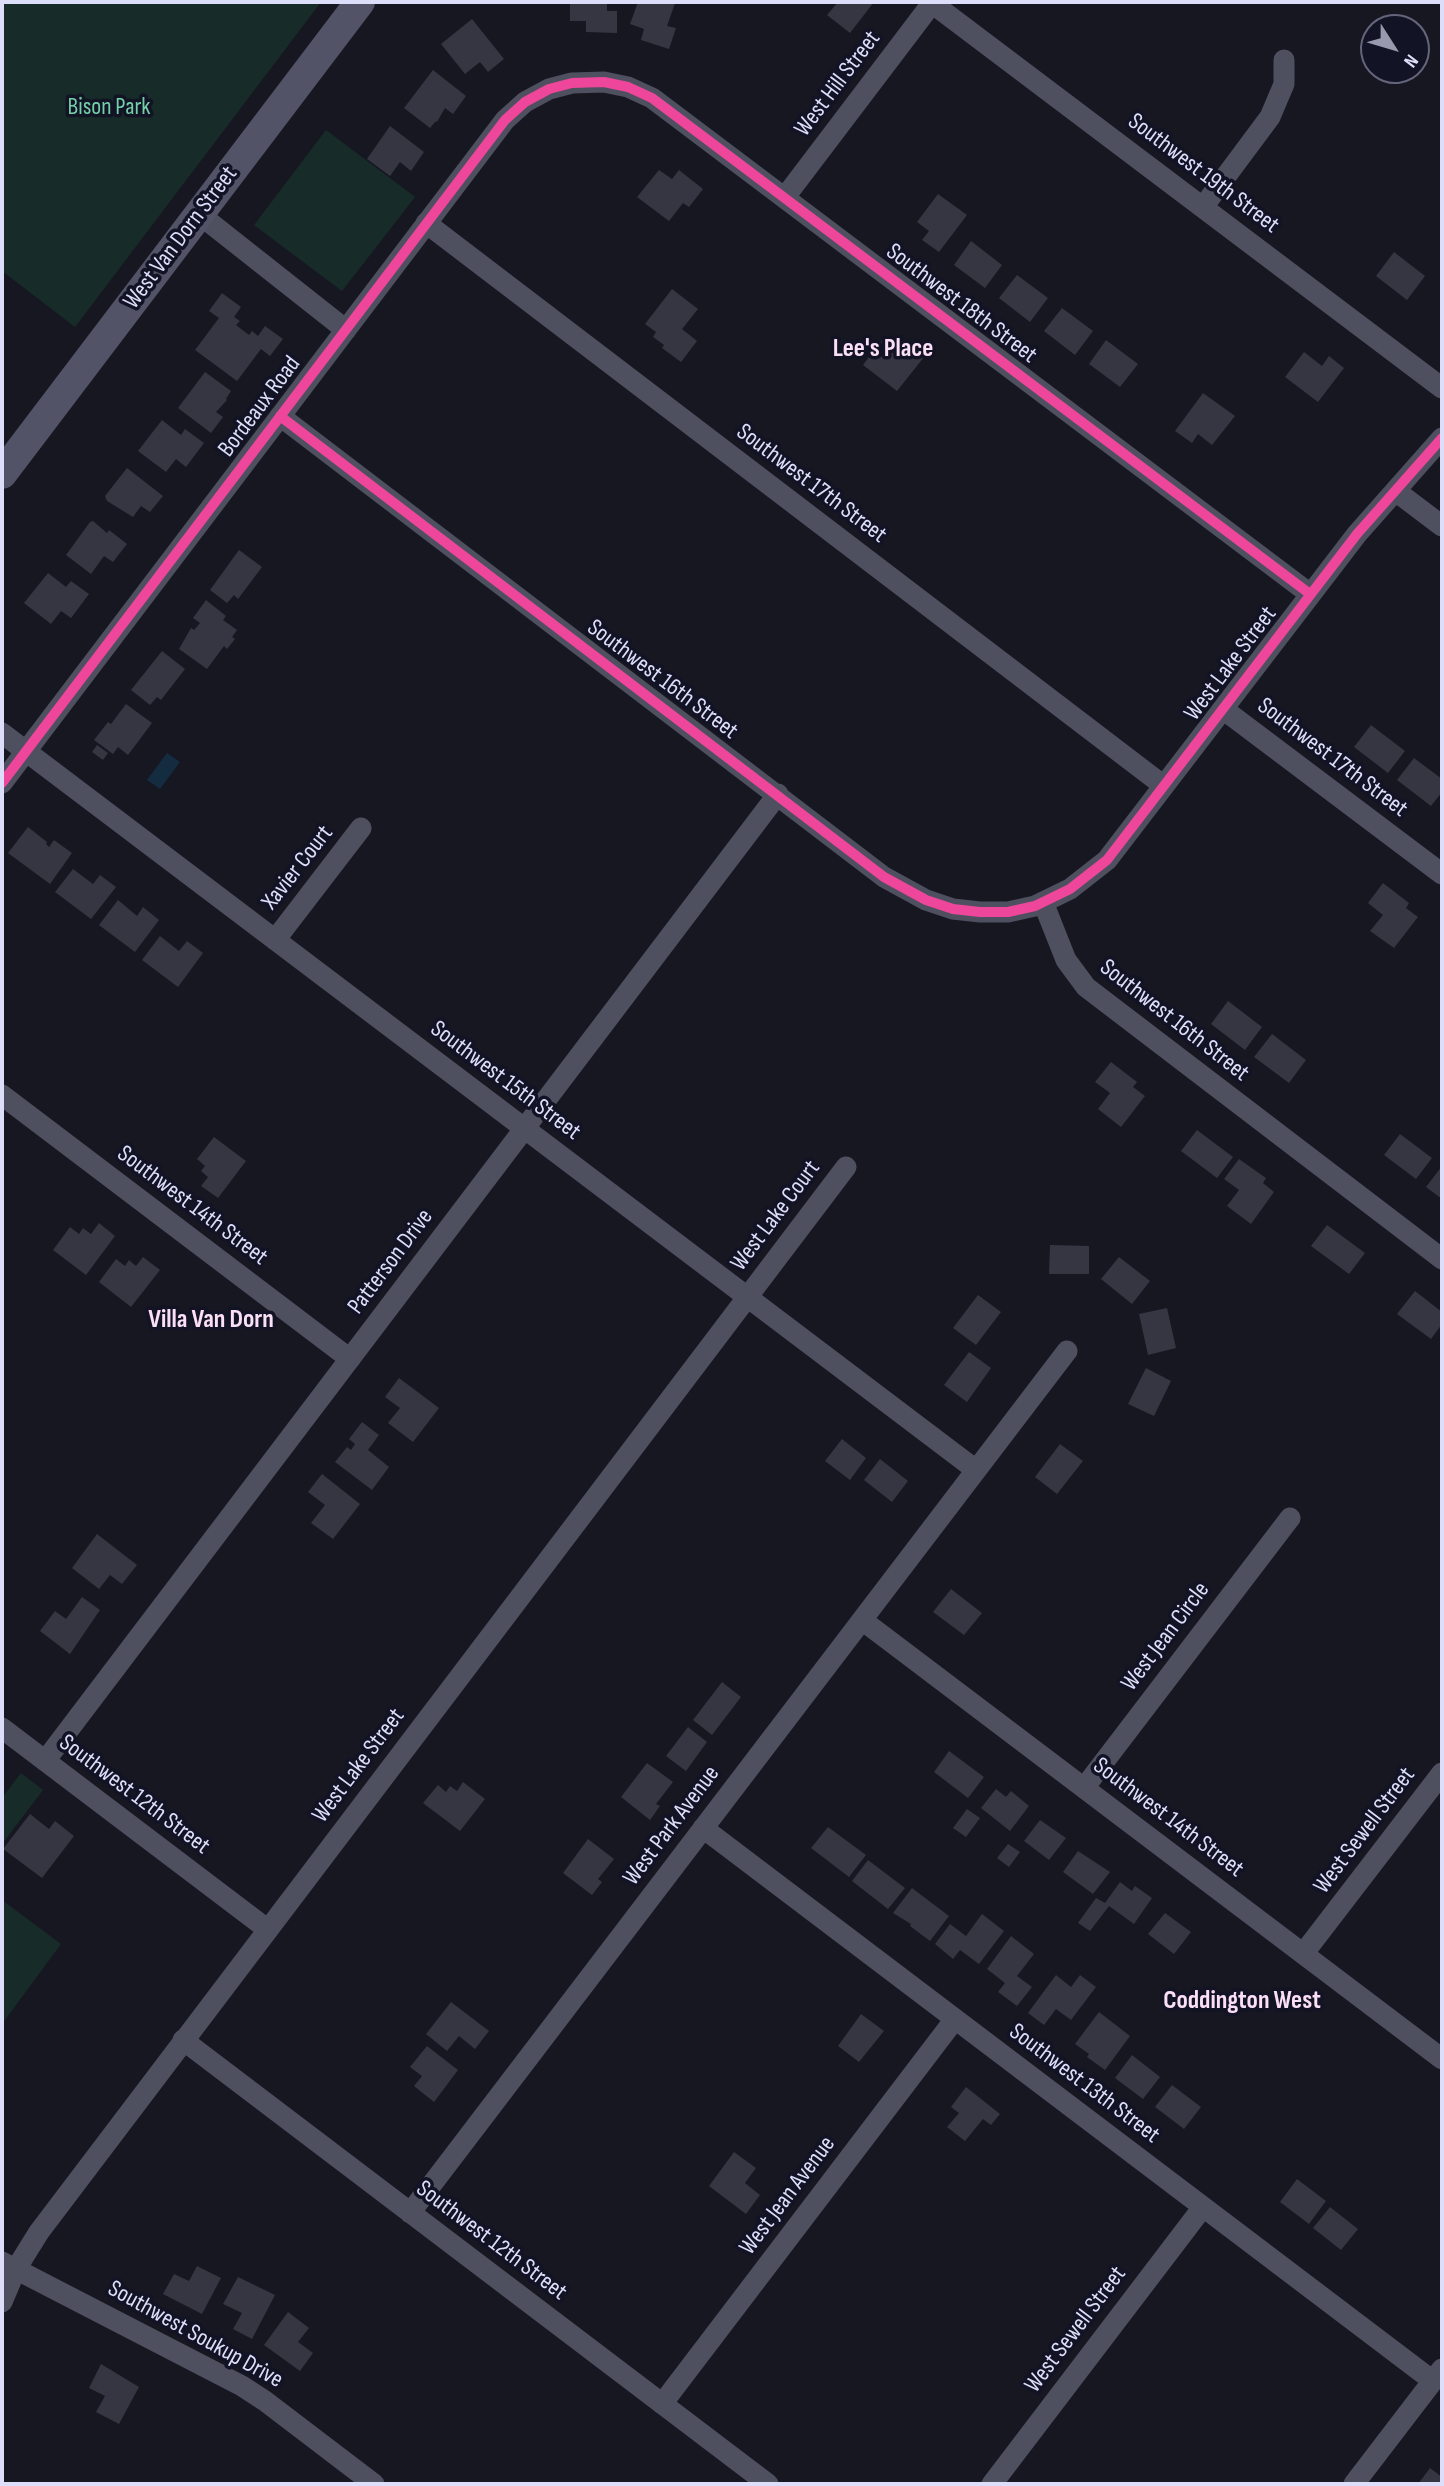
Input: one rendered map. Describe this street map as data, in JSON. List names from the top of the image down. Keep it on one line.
{"streets":{"main road":["West Van Dorn Street"],"street":["West Hill Street","Southwest 19th Street","Southwest 18th Street","Bordeaux Road","Southwest 17th Street","West Lake Street","Southwest 16th Street","Xavier Court","Southwest 15th Street","Southwest 14th Street","West Lake Court","Patterson Drive","West Jean Circle","Southwest 12th Street","West Park Avenue","West Sewell Street","Southwest 13th Street","West Jean Avenue","Southwest Soukup Drive"]},"crossings":[["West Hill Street","Southwest 19th Street"],["West Hill Street","Southwest 18th Street"],["Southwest 18th Street","Bordeaux Road"],["Southwest 18th Street","West Lake Street"],["Bordeaux Road","Southwest 17th Street"],["Bordeaux Road","Southwest 16th Street"],["Bordeaux Road","Southwest 15th Street"],["Southwest 17th Street","West Lake Street"],["West Lake Street","Southwest 16th Street"],["West Lake Street","Southwest 15th Street"],["West Lake Street","West Lake Court"],["West Lake Street","Southwest 12th Street"],["West Lake Street","Southwest Soukup Drive"],["Southwest 16th Street","Patterson Drive"],["Xavier Court","Southwest 15th Street"],["Southwest 15th Street","West Lake Court"],["Southwest 15th Street","Patterson Drive"],["Southwest 15th Street","West Park Avenue"],["Southwest 14th Street","Patterson Drive"],["Southwest 14th Street","West Jean Circle"],["Southwest 14th Street","West Park Avenue"],["Southwest 14th Street","West Sewell Street"],["Patterson Drive","Southwest 12th Street"],["Southwest 12th Street","West Park Avenue"],["Southwest 12th Street","West Jean Avenue"],["West Park Avenue","Southwest 13th Street"],["West Sewell Street","Southwest 13th Street"],["Southwest 13th Street","West Jean Avenue"]],"districts":["Lee's Place","Villa Van Dorn","Coddington West"],"parks":["Bison Park"],"north":"bottom right"}
